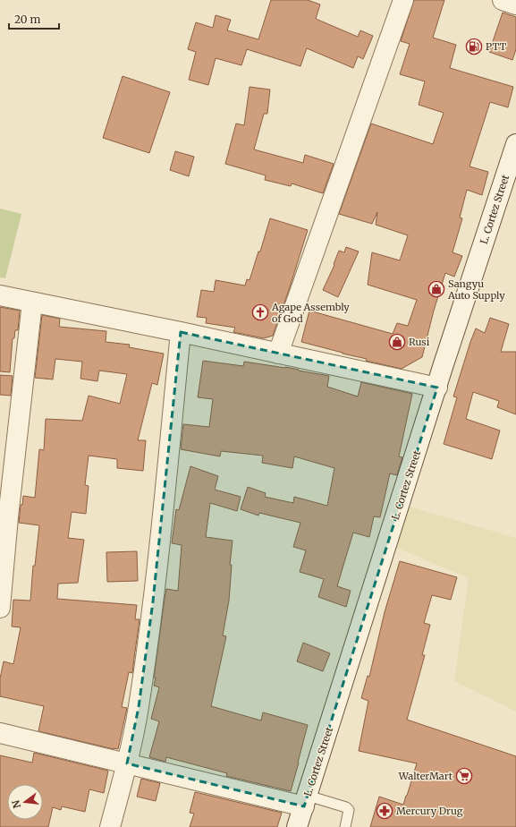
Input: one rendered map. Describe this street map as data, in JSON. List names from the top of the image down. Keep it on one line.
{"streets":{"street":["L. Cortez Street"]},"places":{"fuel station":["PTT"],"shop":["Sangyu Auto Supply","Rusi"],"church":["Agape Assembly of God"],"supermarket":["WalterMart"],"pharmacy":["Mercury Drug"]},"scale_bar":"20 m","north":"left"}
